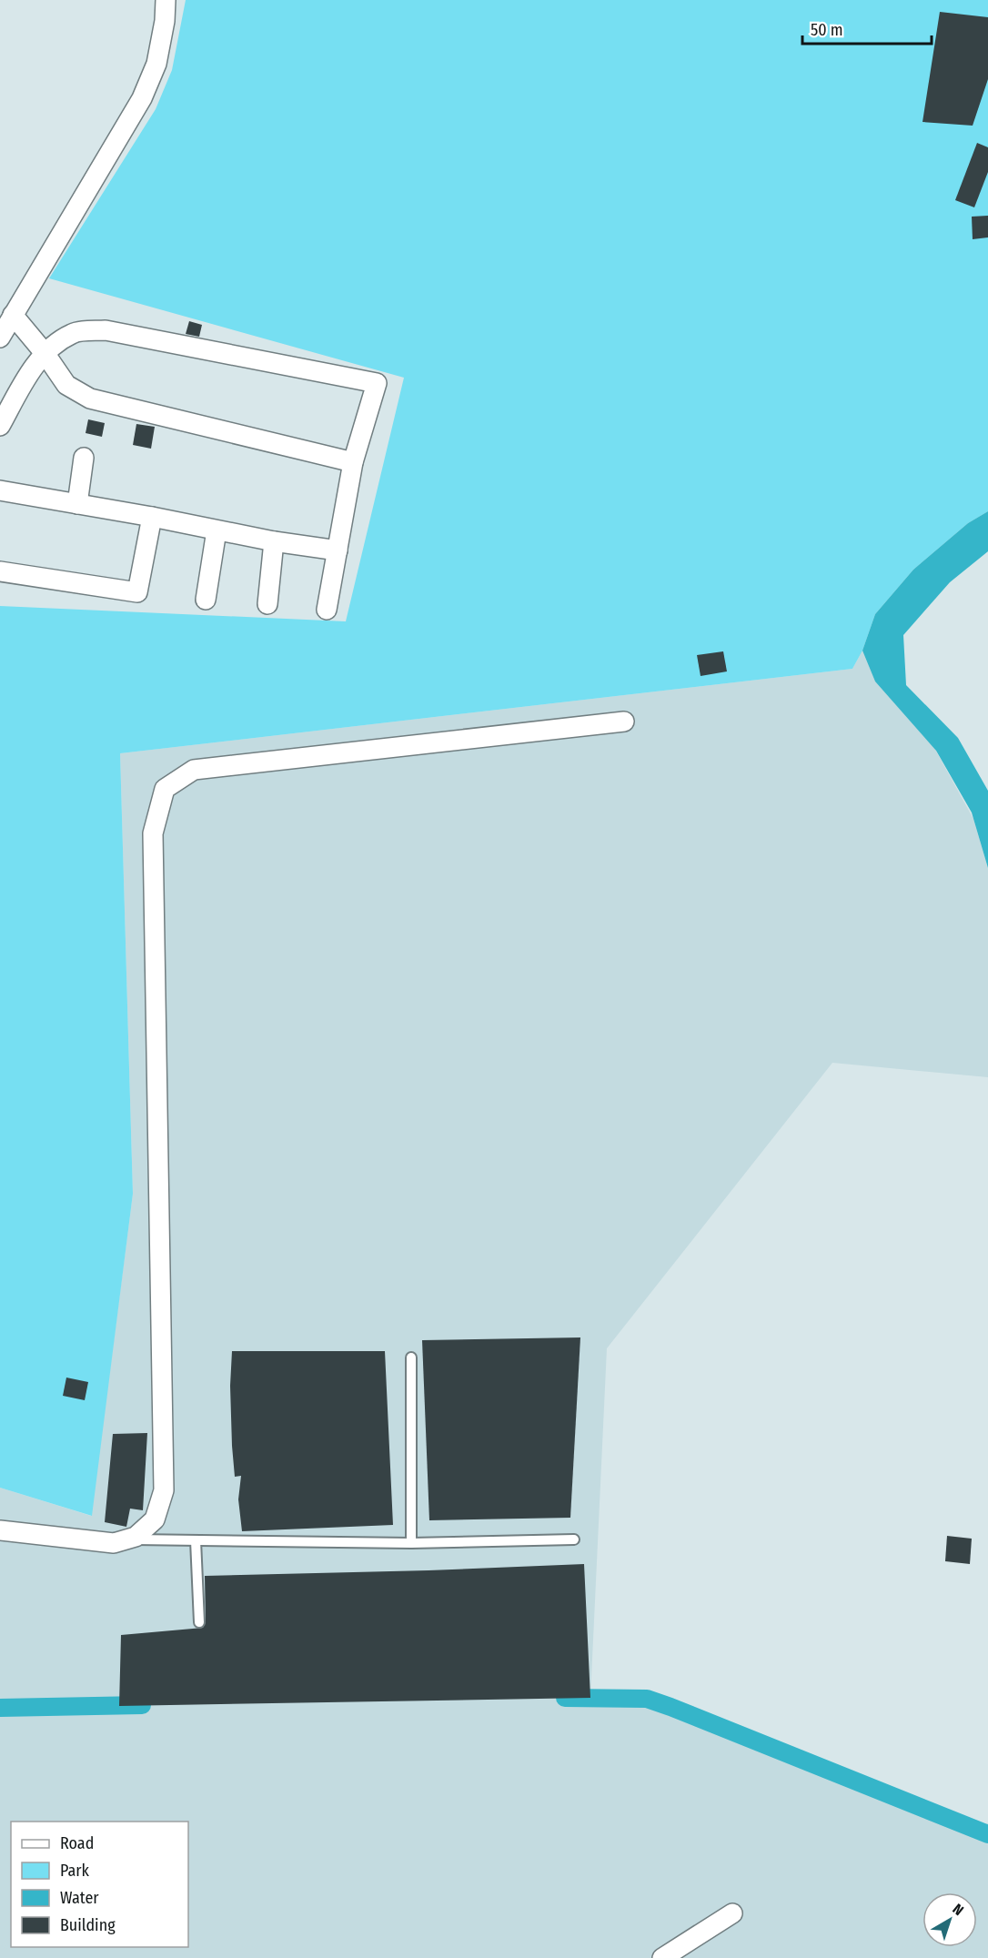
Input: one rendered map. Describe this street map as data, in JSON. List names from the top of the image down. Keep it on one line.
{"legend":["Road","Park","Water","Building"],"scale_bar":"50 m","north":"top right"}
